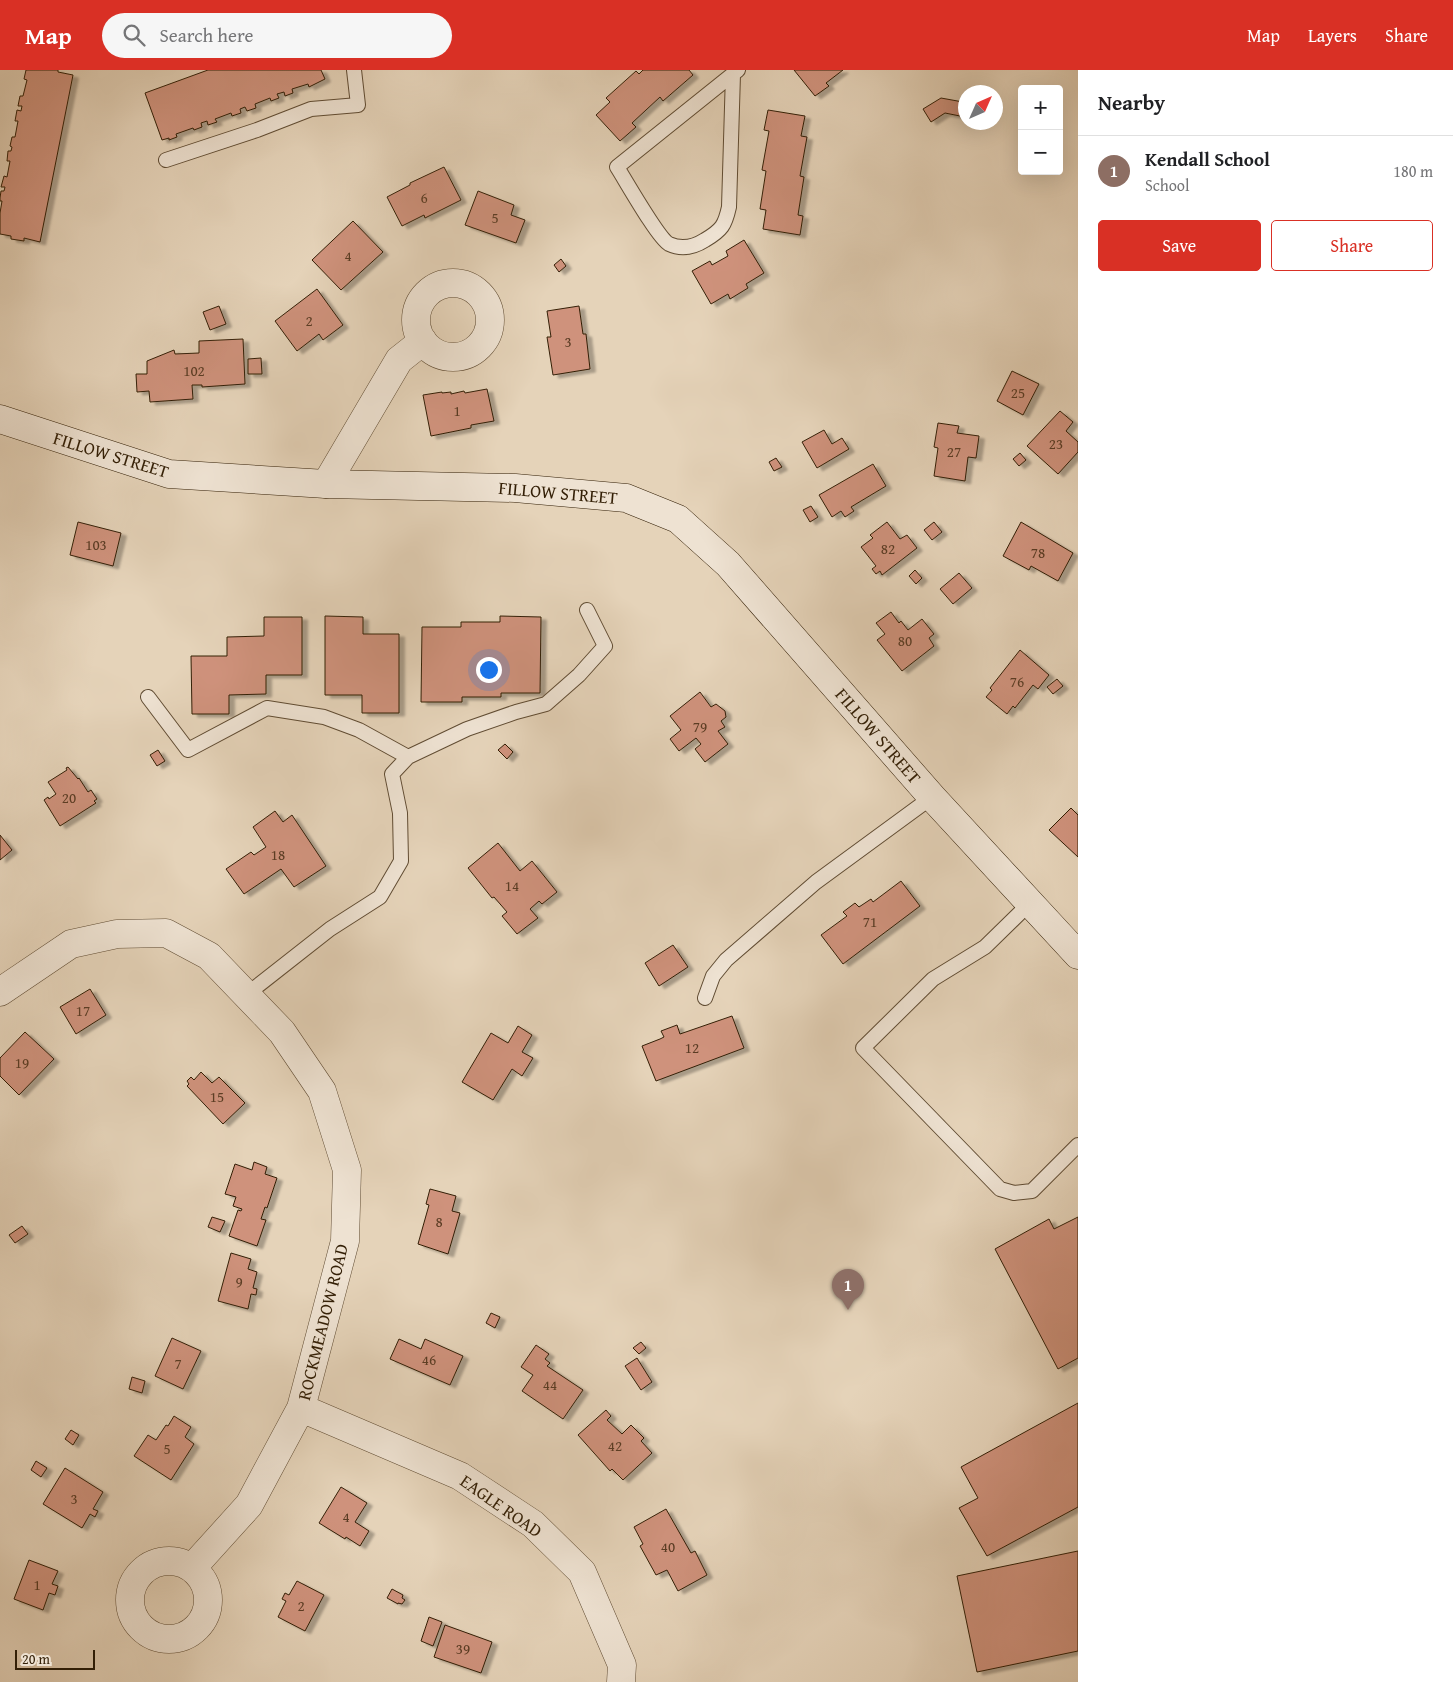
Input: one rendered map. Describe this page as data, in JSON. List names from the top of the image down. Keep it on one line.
{"streets":{"street":["FILLOW STREET","ROCKMEADOW ROAD","EAGLE ROAD"]},"crossings":[["ROCKMEADOW ROAD","EAGLE ROAD"]],"house_numbers":["6","5","4","2","3","102","25","1","23","27","103","82","78","80","76","79","20","18","14","71","17","12","19","15","8","9","46","7","44","42","5","3","4","40","1","2","39"],"scale_bar":"20 m","north":"top right","page":{"header":"Map","search":"Search here","nav":["Map","Layers","Share"],"heading":"Nearby","map_buttons":["+","−"],"list":[{"mark":"1","name":"Kendall School","note":"School","value":"180 m"}],"buttons":["Save","Share"],"pins":"1","scale":"20 m"}}
